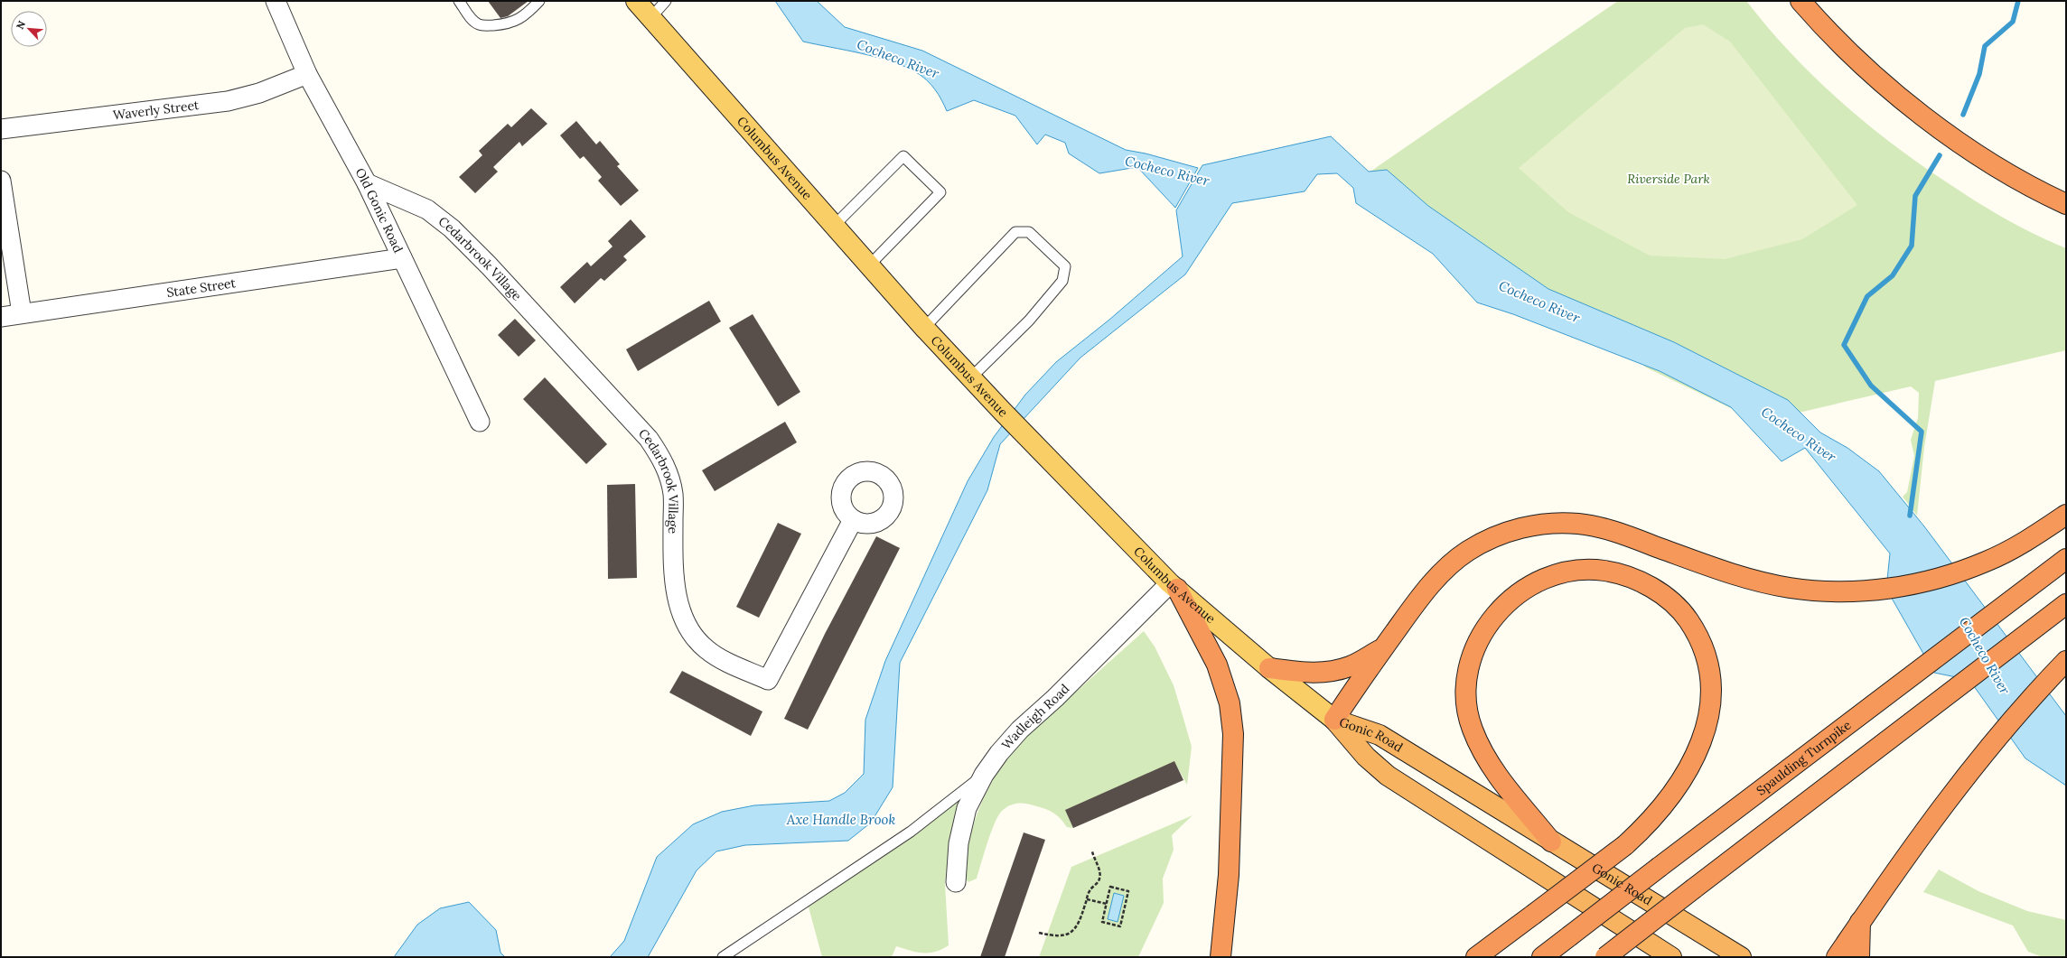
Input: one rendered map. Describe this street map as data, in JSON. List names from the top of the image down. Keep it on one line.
{"streets":{"highway":["Gonic Road","Spaulding Turnpike"],"main road":["Columbus Avenue"],"street":["Waverly Street","Old Gonic Road","Cedarbrook Village","State Street","Wadleigh Road"]},"crossings":[["Waverly Street","Old Gonic Road"],["Columbus Avenue","Wadleigh Road"],["Columbus Avenue","Gonic Road"],["Old Gonic Road","Cedarbrook Village"],["Old Gonic Road","State Street"]],"water":["Cocheco River","Axe Handle Brook"],"parks":["Riverside Park"],"north":"top left"}
